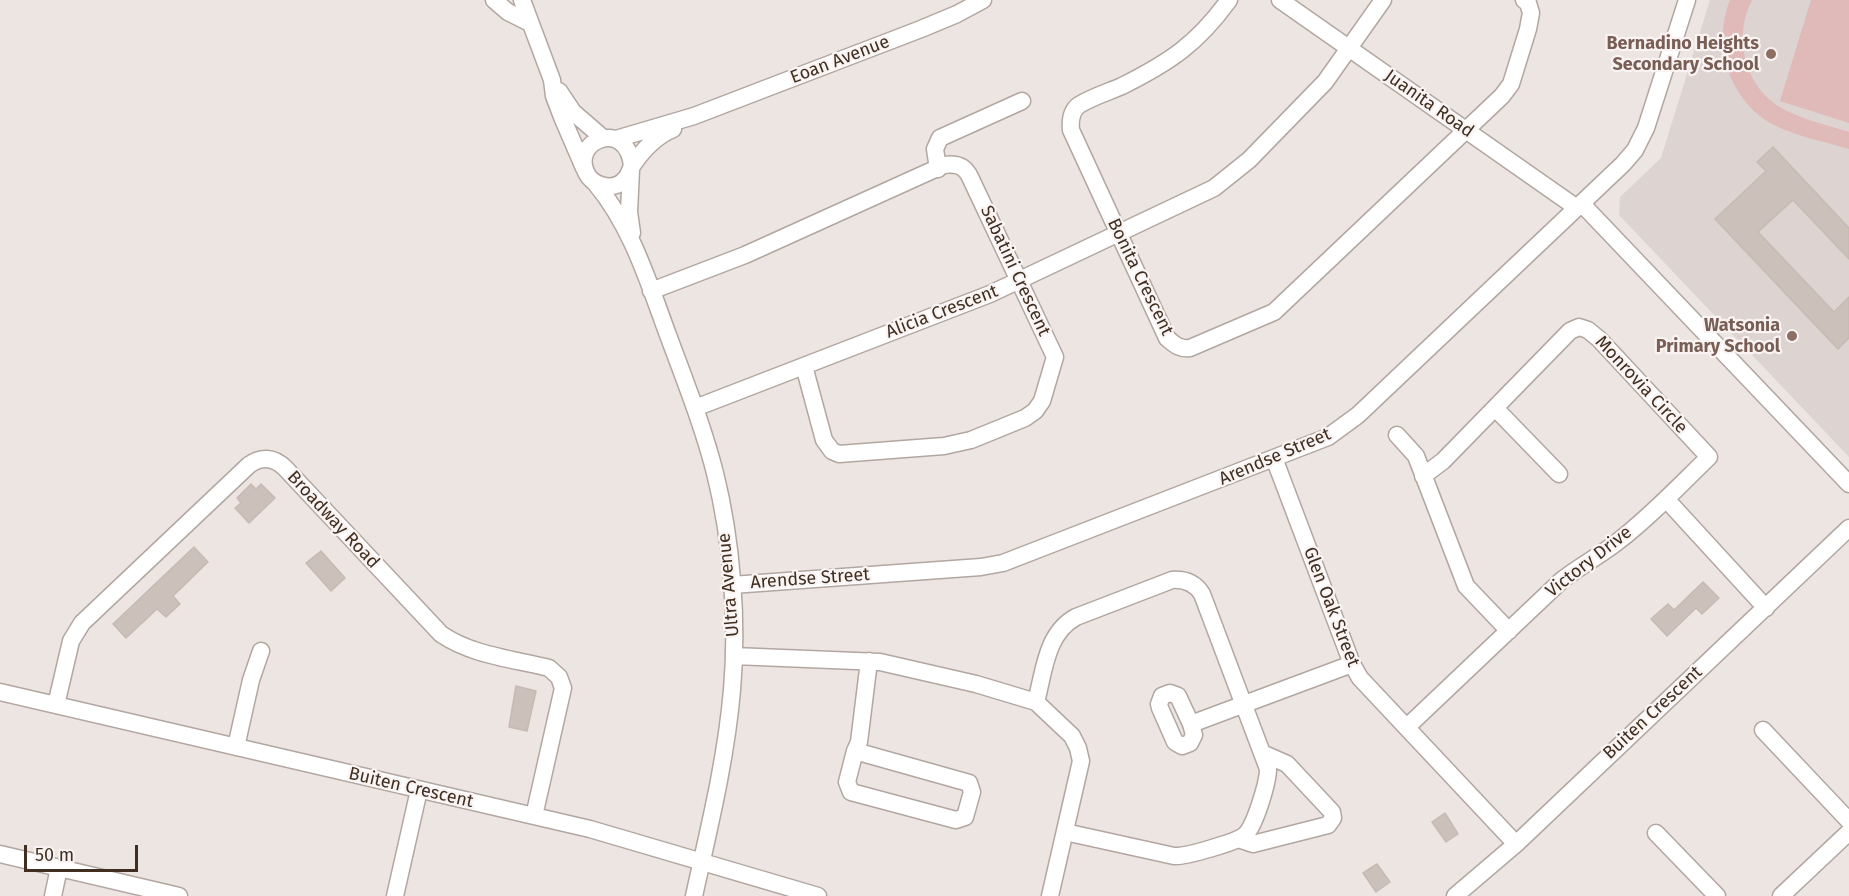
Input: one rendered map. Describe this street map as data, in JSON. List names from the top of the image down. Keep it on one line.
{"streets":{"street":["Eoan Avenue","Juanita Road","Sabatini Crescent","Bonita Crescent","Alicia Crescent","Monrovia Circle","Arendse Street","Broadway Road","Victory Drive","Ultra Avenue","Glen Oak Street","Buiten Crescent"]},"crossings":[["Eoan Avenue","Ultra Avenue"],["Juanita Road","Bonita Crescent"],["Juanita Road","Alicia Crescent"],["Juanita Road","Arendse Street"],["Sabatini Crescent","Alicia Crescent"],["Sabatini Crescent","Ultra Avenue"],["Bonita Crescent","Alicia Crescent"],["Alicia Crescent","Ultra Avenue"],["Monrovia Circle","Victory Drive"],["Arendse Street","Ultra Avenue"],["Arendse Street","Glen Oak Street"],["Broadway Road","Buiten Crescent"],["Victory Drive","Glen Oak Street"],["Ultra Avenue","Buiten Crescent"],["Glen Oak Street","Buiten Crescent"]],"places":["Bernadino Heights Secondary School","Watsonia Primary School"],"scale_bar":"50 m"}
